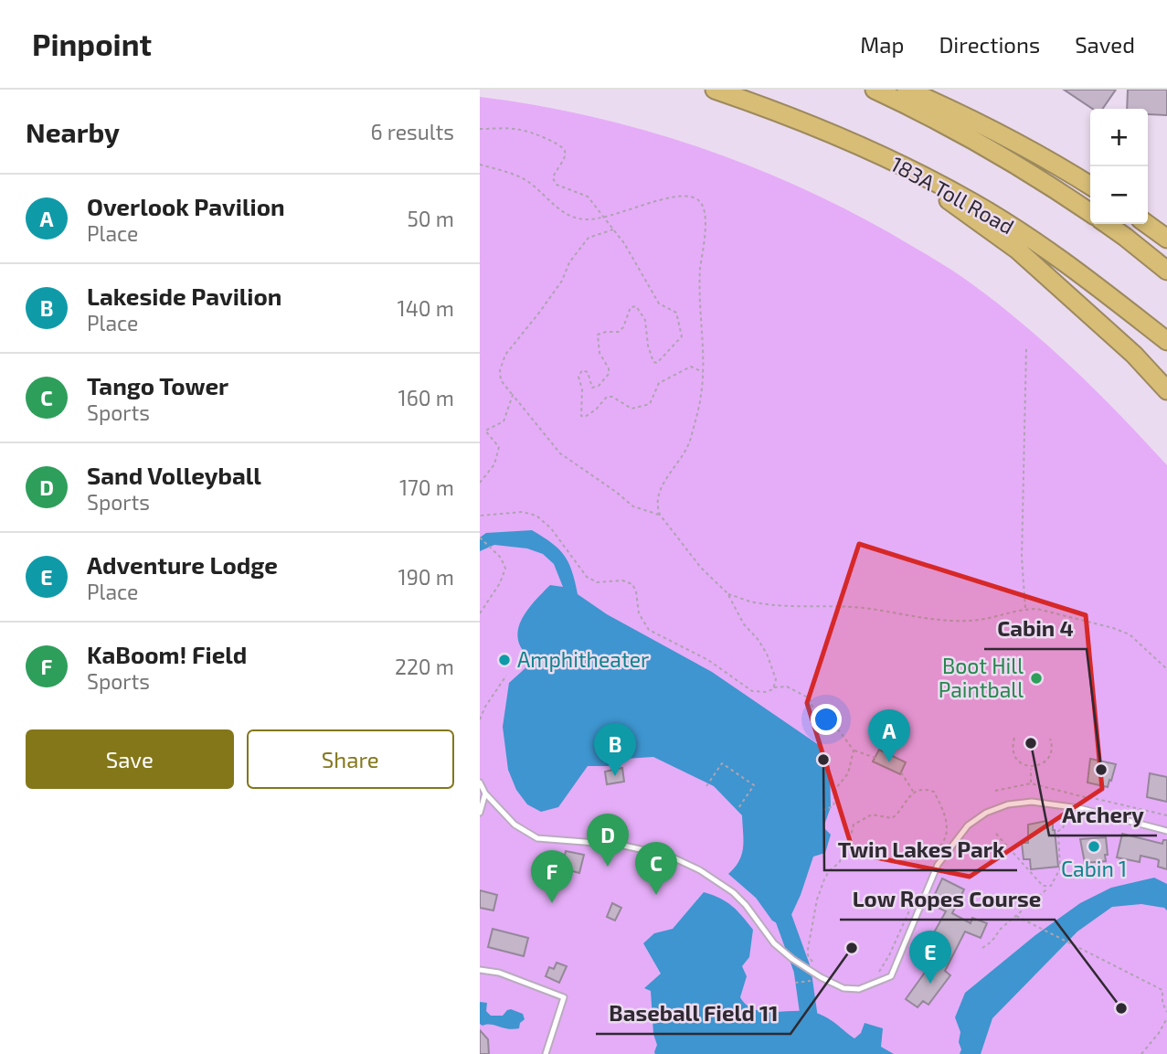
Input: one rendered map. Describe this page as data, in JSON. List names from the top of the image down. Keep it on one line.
{"streets":{"highway":["183A Toll Road"]},"places":["Amphitheater","Boot Hill Paintball","Archery","Twin Lakes Park","Cabin 4","Cabin 1","Baseball Field 11","Low Ropes Course"],"page":{"header":"Pinpoint","nav":["Map","Directions","Saved"],"heading":["Nearby","6 results"],"map_buttons":["+","−"],"list":[{"mark":"A","name":"Overlook Pavilion","note":"Place","value":"50 m"},{"mark":"B","name":"Lakeside Pavilion","note":"Place","value":"140 m"},{"mark":"C","name":"Tango Tower","note":"Sports","value":"160 m"},{"mark":"D","name":"Sand Volleyball","note":"Sports","value":"170 m"},{"mark":"E","name":"Adventure Lodge","note":"Place","value":"190 m"},{"mark":"F","name":"KaBoom! Field","note":"Sports","value":"220 m"}],"pins":["A","B","D","C","F","E"],"buttons":["Save","Share"]}}
